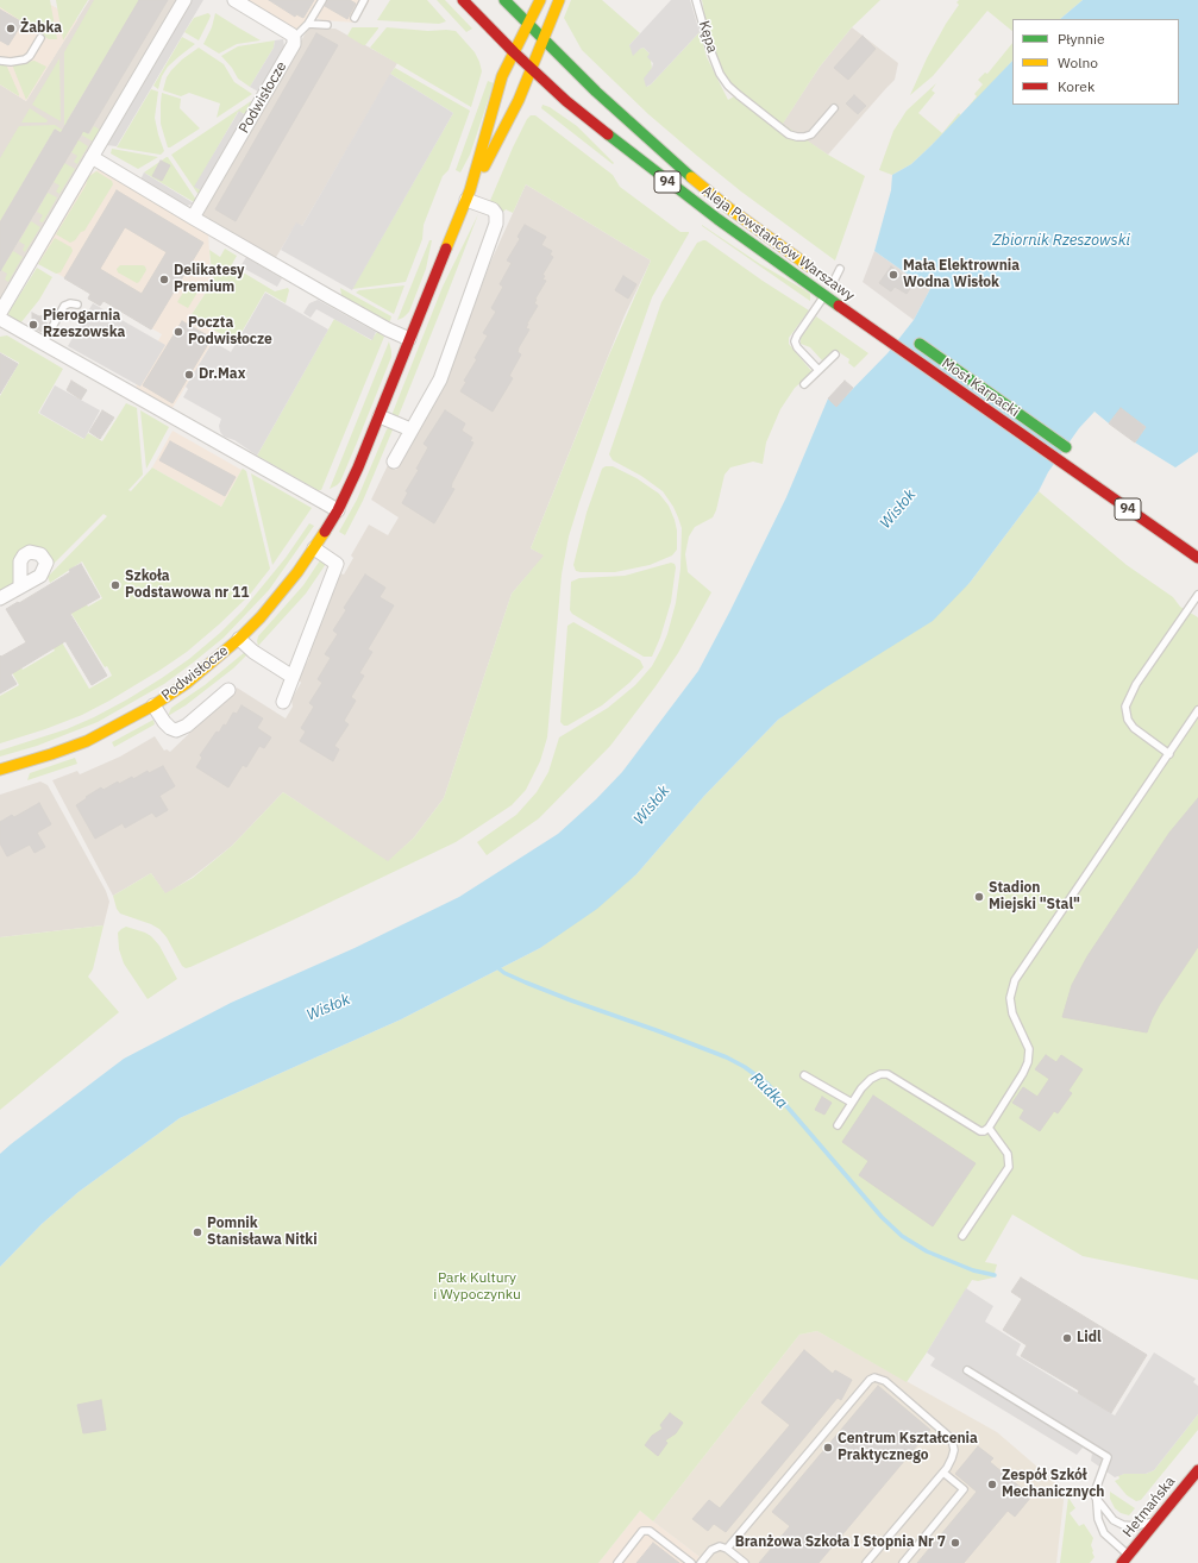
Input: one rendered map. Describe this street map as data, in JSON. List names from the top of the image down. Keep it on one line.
{"streets":{"main road":["Podwisłocze","94","Aleja Powstańców Warszawy","Most Karpacki","Hetmańska"],"lane":["Kępa"]},"crossings":[["Podwisłocze","Aleja Powstańców Warszawy"],["Aleja Powstańców Warszawy","Most Karpacki"]],"water":["Zbiornik Rzeszowski","Wisłok","Rudka"],"parks":["Park Kultury i Wypoczynku"],"places":["Żabka","Mała Elektrownia Wodna Wisłok","Delikatesy Premium","Pierogarnia Rzeszowska","Poczta Podwisłocze","Dr.Max","Szkoła Podstawowa nr 11","Stadion Miejski \"Stal\"","Pomnik Stanisława Nitki","Lidl","Centrum Kształcenia Praktycznego","Zespół Szkół Mechanicznych","Branżowa Szkoła I Stopnia Nr 7"],"legend":["Płynnie","Wolno","Korek"]}
